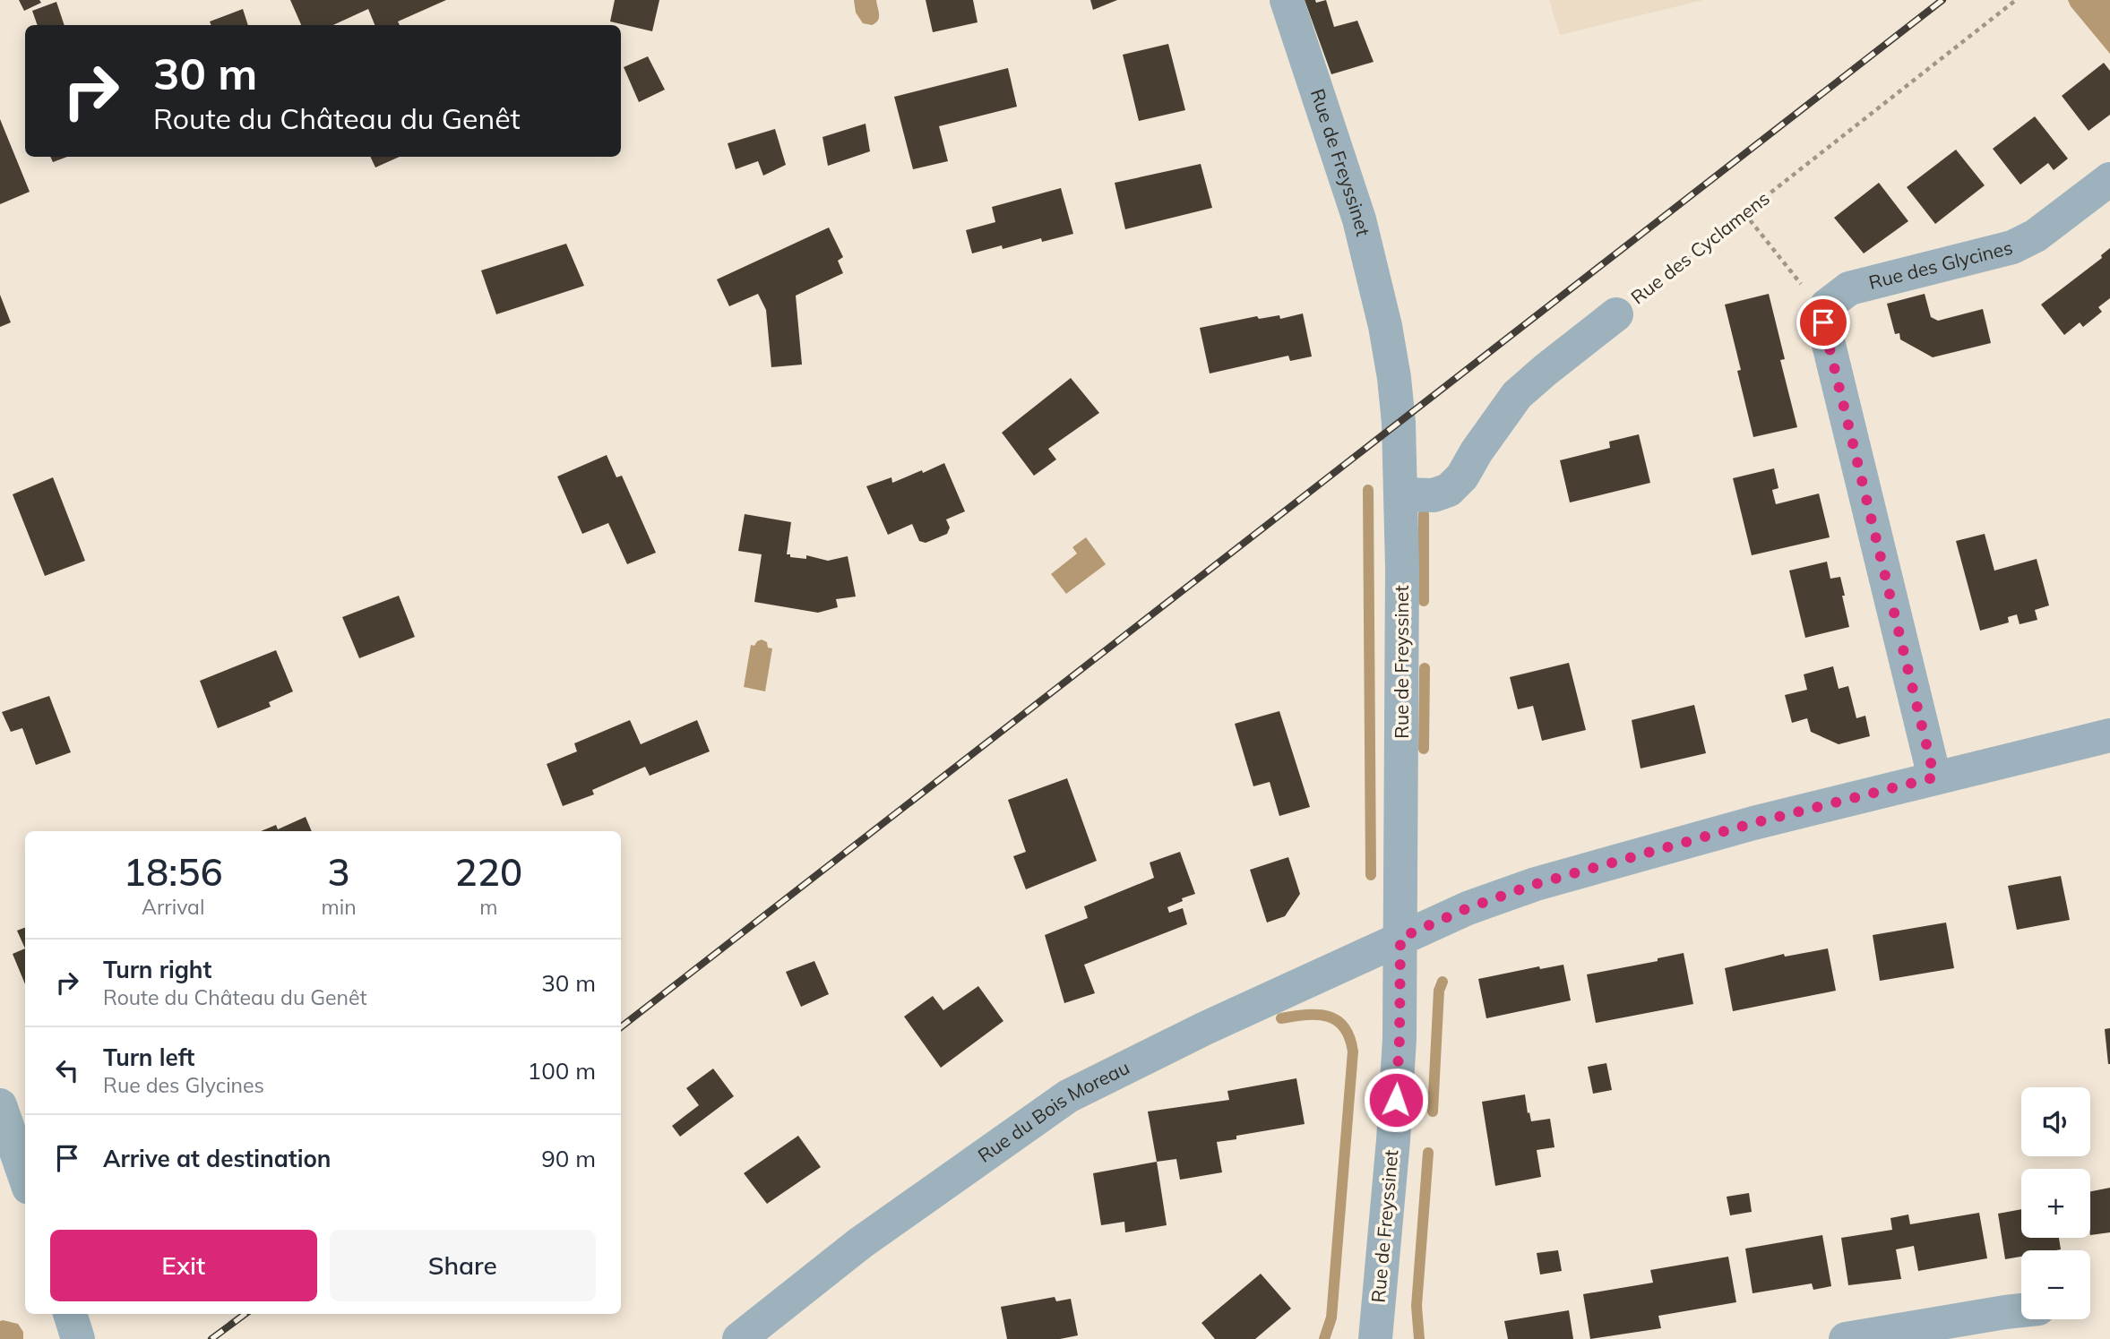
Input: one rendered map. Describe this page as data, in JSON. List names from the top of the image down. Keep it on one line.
{"streets":{"street":["Rue de Freyssinet","Rue des Cyclamens","Rue des Glycines","Rue du Bois Moreau"]},"crossings":[["Rue de Freyssinet","Rue des Cyclamens"],["Rue de Freyssinet","Rue du Bois Moreau"]],"page":{"turn":["30 m","Route du Château du Genêt"],"eta":["18:56","Arrival","3","min","220","m"],"list":[{"name":"Turn right","note":"Route du Château du Genêt","value":"30 m"},{"name":"Turn left","note":"Rue des Glycines","value":"100 m"},{"name":"Arrive at destination","value":"90 m"}],"map_buttons":["+","−"],"buttons":["Exit","Share"]}}
